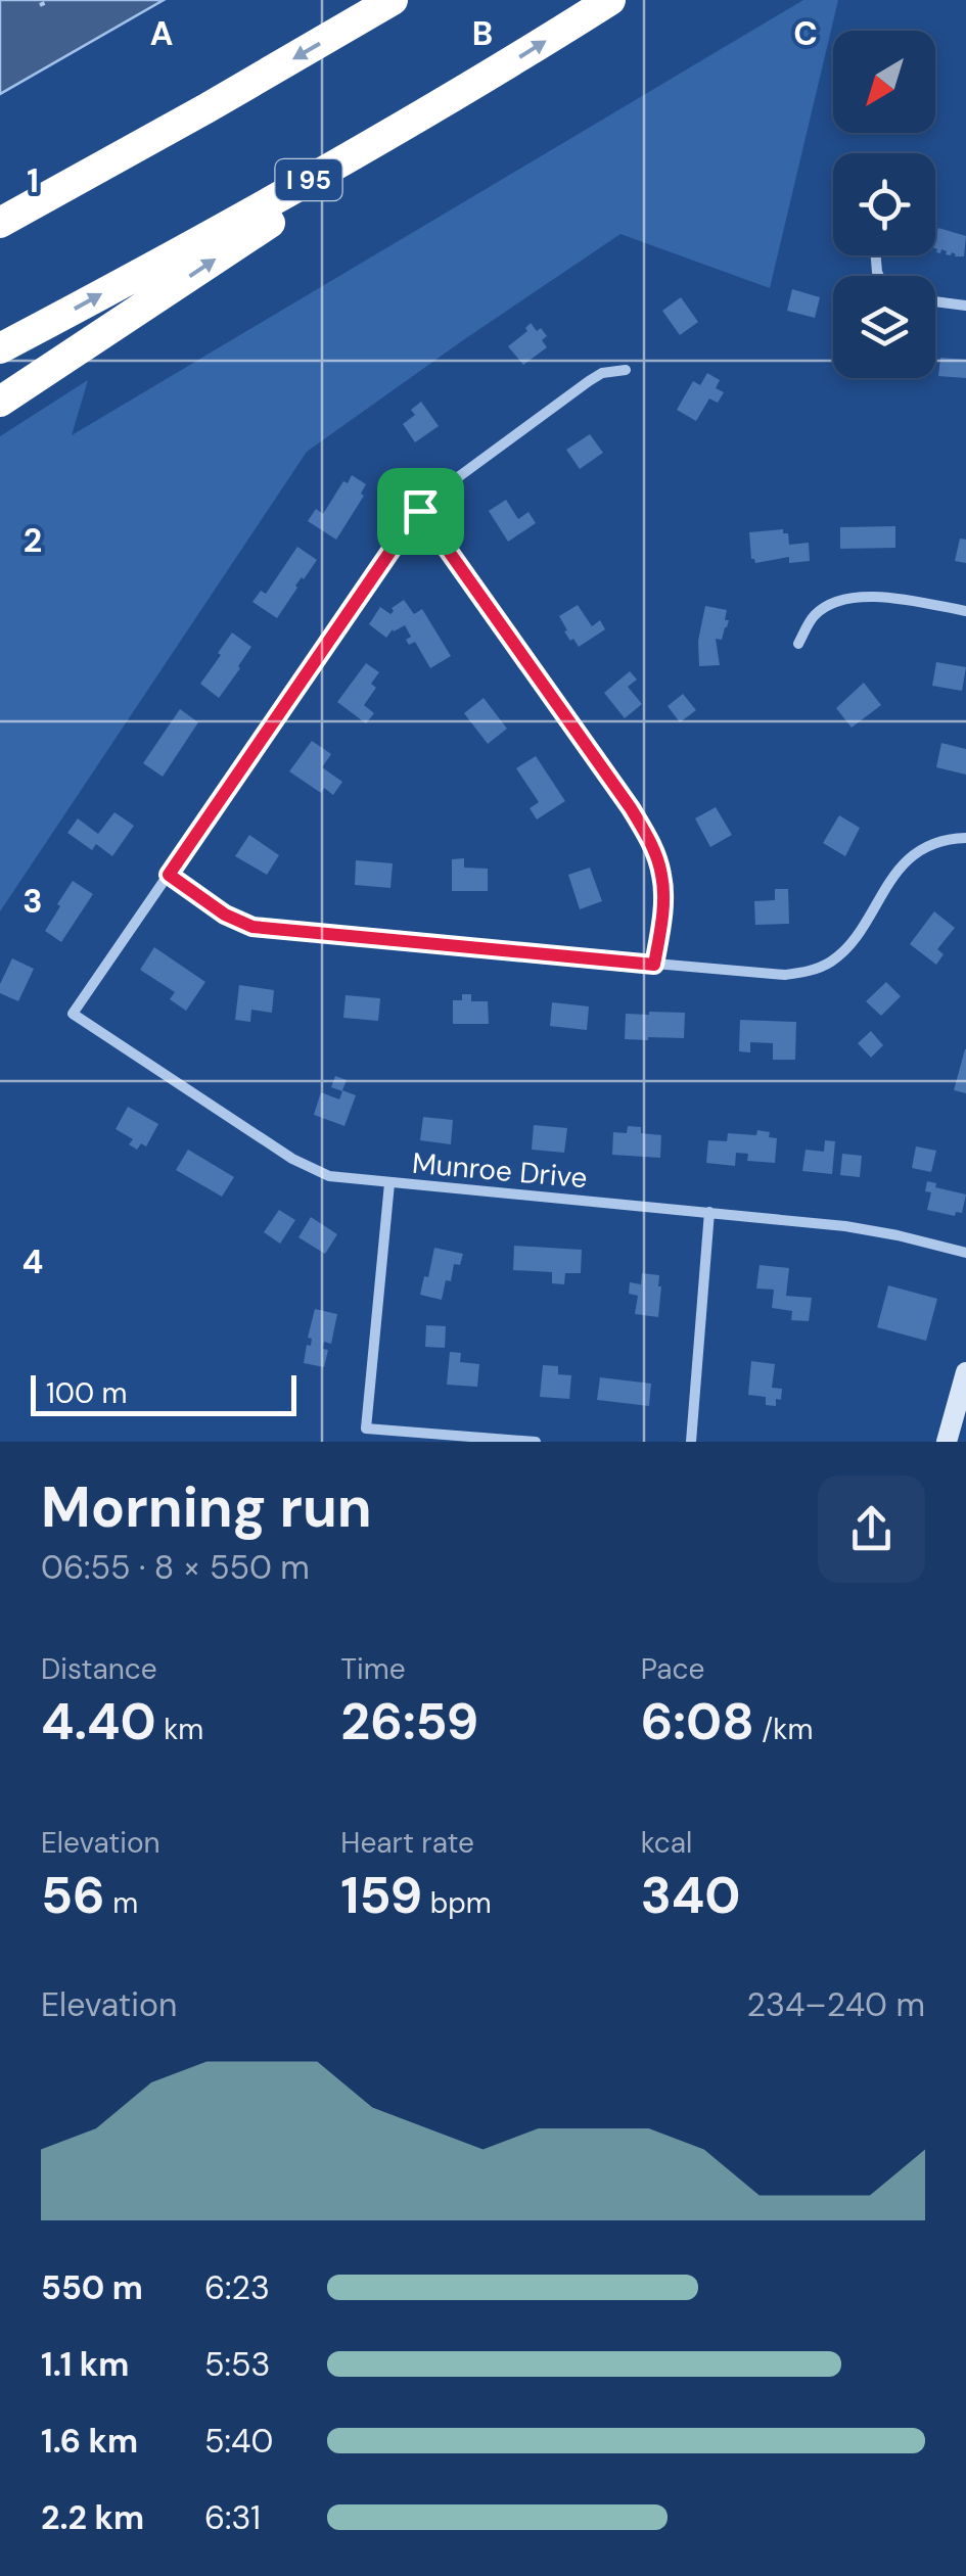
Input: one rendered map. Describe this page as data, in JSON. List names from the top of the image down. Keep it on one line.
{"streets":{"highway":["I 95"],"street":["Munroe Drive"]},"scale_bar":"100 m","north":"bottom left","page":{"scale":"100 m","heading":["Morning run","06:55 · 8 × 550 m"],"stats":[["Distance","4.40 km"],["Time","26:59"],["Pace","6:08 /km"],["Elevation","56 m"],["Heart rate","159 bpm"],["kcal","340"]],"chart":["Elevation","234–240 m"],"list":[{"name":"550 m","note":"6:23"},{"name":"1.1 km","note":"5:53"},{"name":"1.6 km","note":"5:40"},{"name":"2.2 km","note":"6:31"}]},"grid":{"columns":["A","B","C"],"rows":["1","2","3","4"]}}
